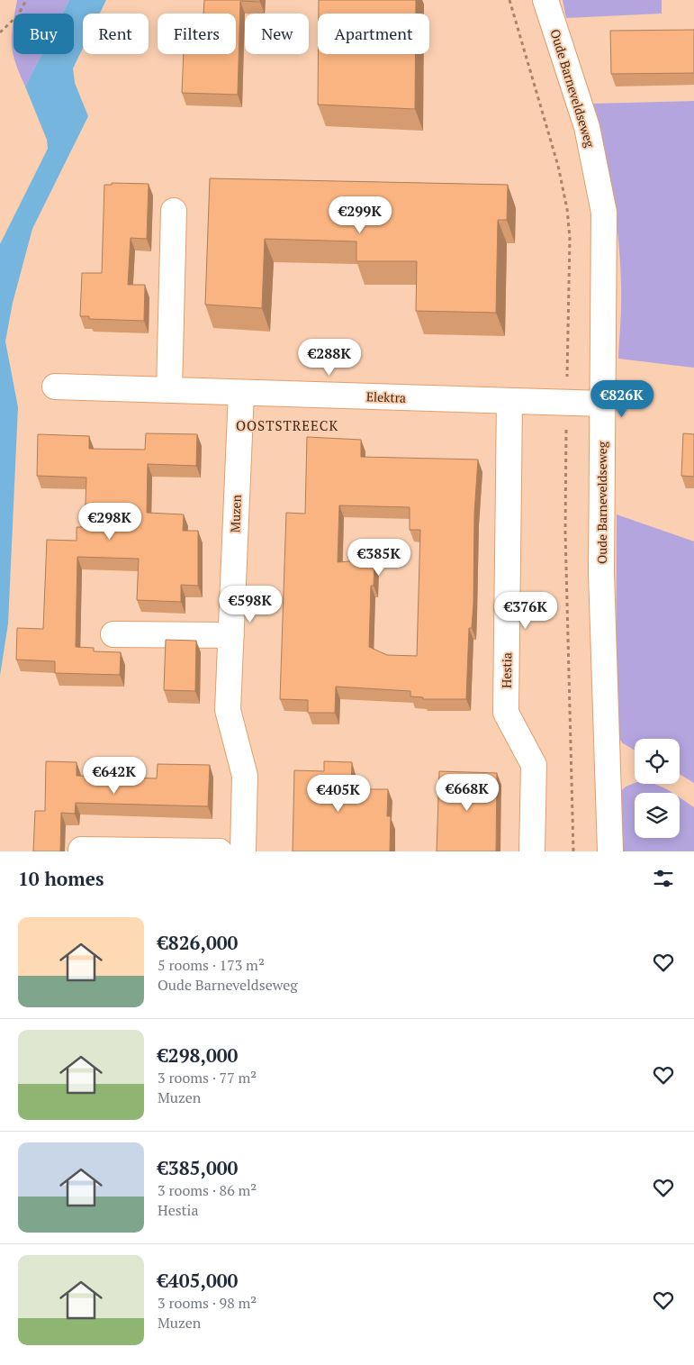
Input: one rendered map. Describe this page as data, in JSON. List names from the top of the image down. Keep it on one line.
{"streets":{"street":["Oude Barneveldseweg","Elektra","Muzen","Hestia"]},"crossings":[["Oude Barneveldseweg","Elektra"],["Elektra","Muzen"],["Elektra","Hestia"]],"districts":["OOSTSTREECK"],"page":{"chip":["Buy","Rent","Filters","New","Apartment"],"price":["€299K","€288K","€826K","€298K","€385K","€598K","€376K","€642K","€668K","€405K"],"heading":"10 homes","list":[{"name":"€826,000","note":"5 rooms · 173 m² · Oude Barneveldseweg"},{"name":"€298,000","note":"3 rooms · 77 m² · Muzen"},{"name":"€385,000","note":"3 rooms · 86 m² · Hestia"},{"name":"€405,000","note":"3 rooms · 98 m² · Muzen"}]}}
